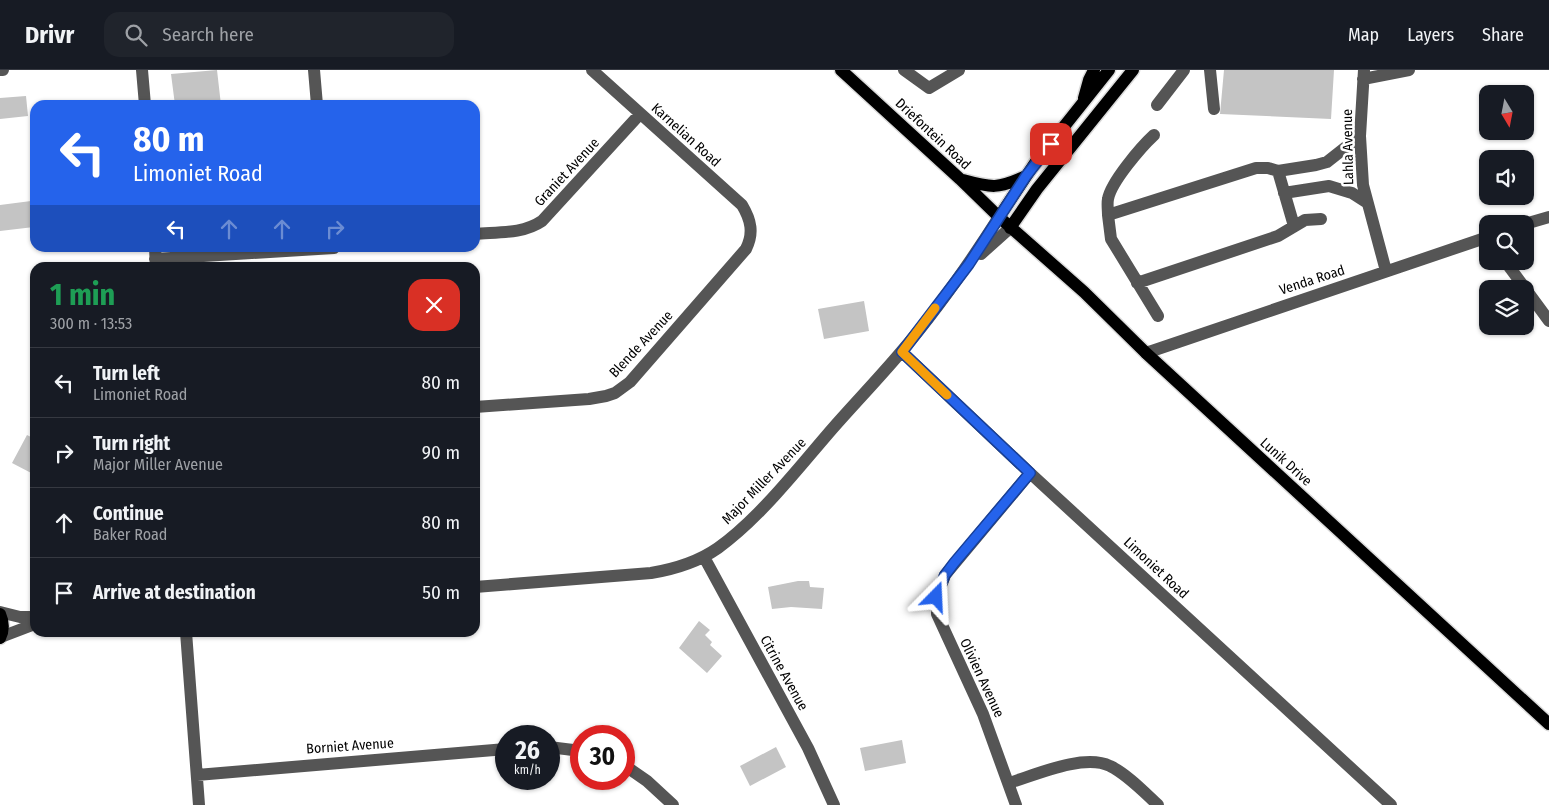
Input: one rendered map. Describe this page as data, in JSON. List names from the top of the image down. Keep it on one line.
{"streets":{"main road":["Driefontein Road","Lunik Drive"],"street":["Karnelian Road","Lahla Avenue","Graniet Avenue","Venda Road","Blende Avenue","Major Miller Avenue","Limoniet Road","Citrine Avenue","Olivien Avenue","Borniet Avenue"]},"crossings":[["Driefontein Road","Lunik Drive"],["Driefontein Road","Major Miller Avenue"],["Karnelian Road","Graniet Avenue"],["Karnelian Road","Blende Avenue"],["Lahla Avenue","Venda Road"],["Venda Road","Lunik Drive"],["Lunik Drive","Major Miller Avenue"],["Major Miller Avenue","Limoniet Road"],["Major Miller Avenue","Citrine Avenue"],["Limoniet Road","Olivien Avenue"]],"north":"bottom","page":{"header":"Drivr","search":"Search here","nav":["Map","Layers","Share"],"turn":["80 m","Limoniet Road"],"heading":["1 min","300 m · 13:53"],"list":[{"name":"Turn left","note":"Limoniet Road","value":"80 m"},{"name":"Turn right","note":"Major Miller Avenue","value":"90 m"},{"name":"Continue","note":"Baker Road","value":"80 m"},{"name":"Arrive at destination","value":"50 m"}],"speed":"26 km/h","limit":"30"}}
